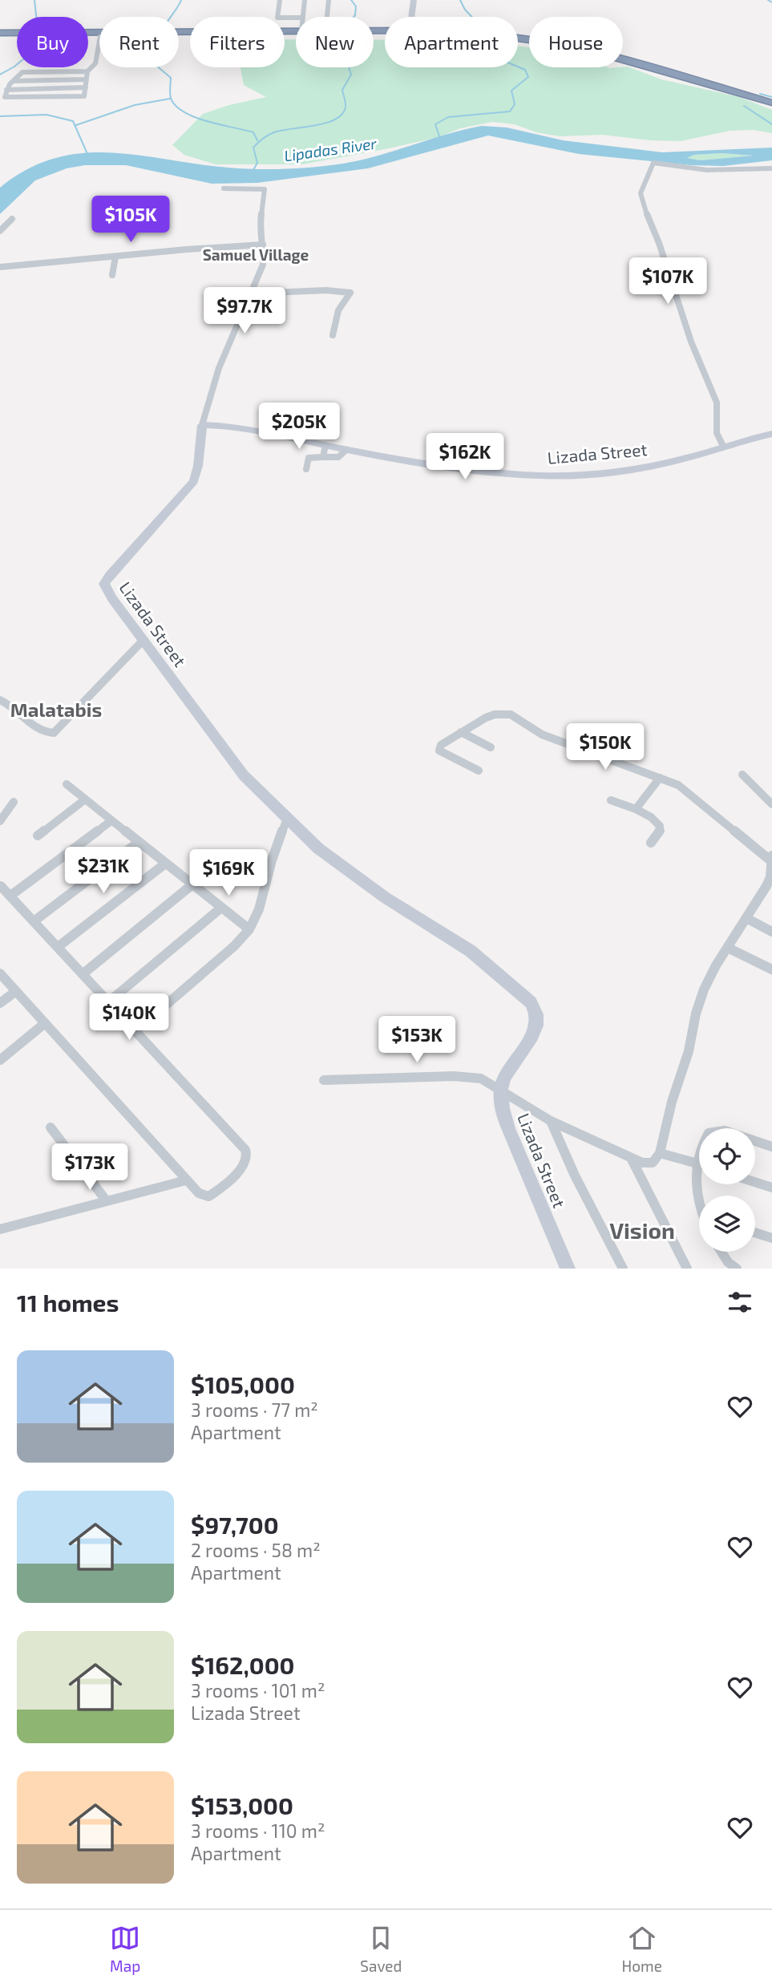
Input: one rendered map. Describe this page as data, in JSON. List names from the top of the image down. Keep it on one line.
{"streets":{"street":["Lizada Street"]},"districts":["Samuel Village","Malatabis","Vision"],"water":["Lipadas River"],"page":{"chip":["Buy","Rent","Filters","New","Apartment","House"],"price":["$105K","$107K","$97.7K","$205K","$162K","$150K","$231K","$169K","$140K","$153K","$173K"],"heading":"11 homes","list":[{"name":"$105,000","note":"3 rooms · 77 m² · Apartment"},{"name":"$97,700","note":"2 rooms · 58 m² · Apartment"},{"name":"$162,000","note":"3 rooms · 101 m² · Lizada Street"},{"name":"$153,000","note":"3 rooms · 110 m² · Apartment"}],"tabs":["Map","Saved","Home"]}}
